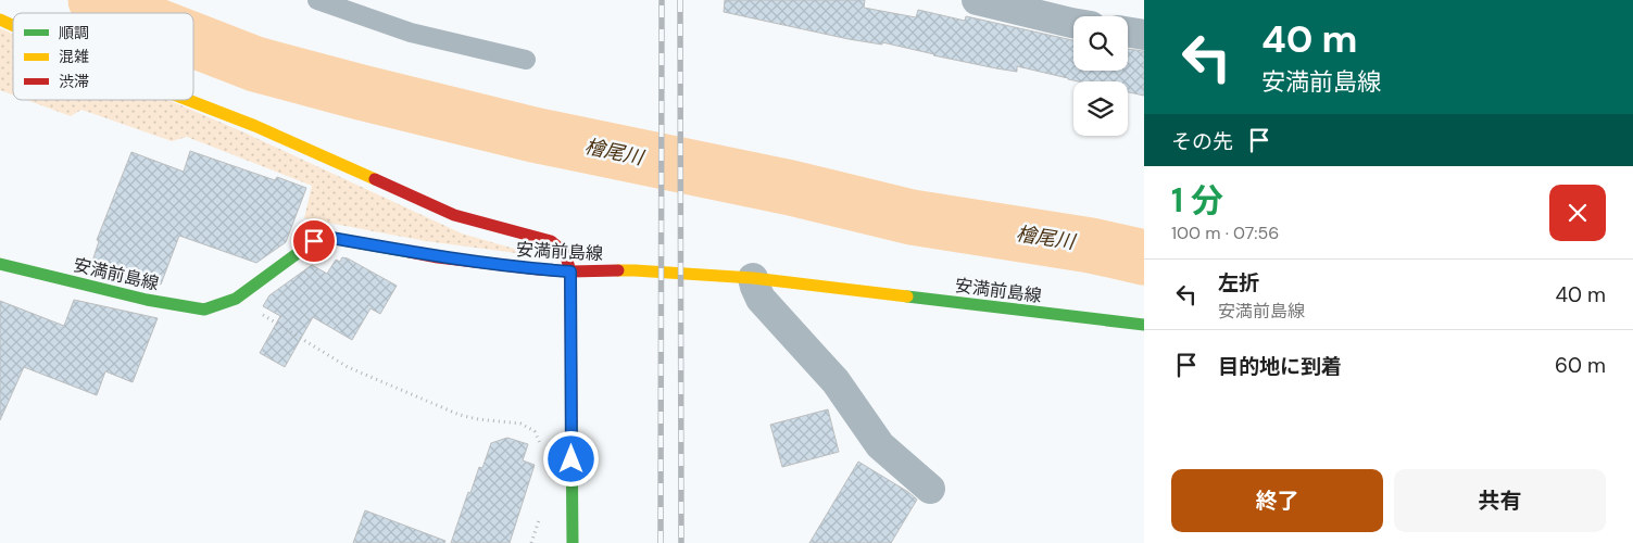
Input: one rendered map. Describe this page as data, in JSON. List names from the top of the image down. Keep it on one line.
{"streets":{"main road":["安満前島線"]},"water":["檜尾川"],"legend":["順調","混雑","渋滞"],"page":{"turn":["40 m","安満前島線"],"then":"その先","heading":["1 分","100 m · 07:56"],"list":[{"name":"左折","note":"安満前島線","value":"40 m"},{"name":"目的地に到着","value":"60 m"}],"buttons":["終了","共有"]}}
